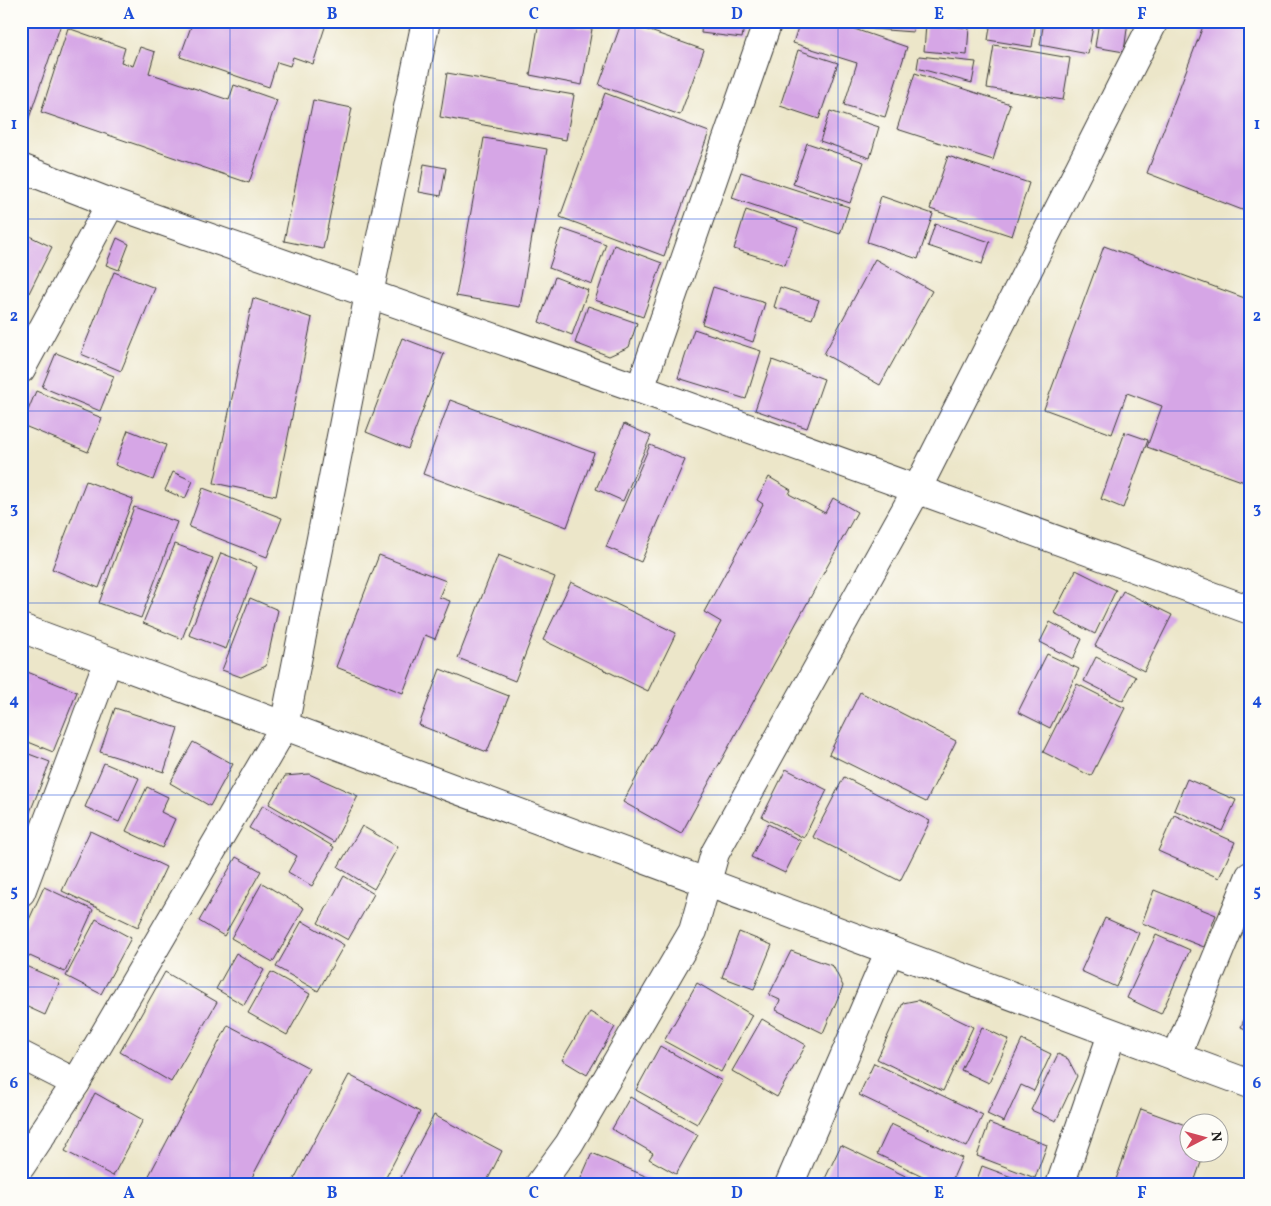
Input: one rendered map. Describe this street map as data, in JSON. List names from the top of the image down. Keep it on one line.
{"north":"right","grid":{"columns":["A","B","C","D","E","F"],"rows":["1","2","3","4","5","6"]}}
